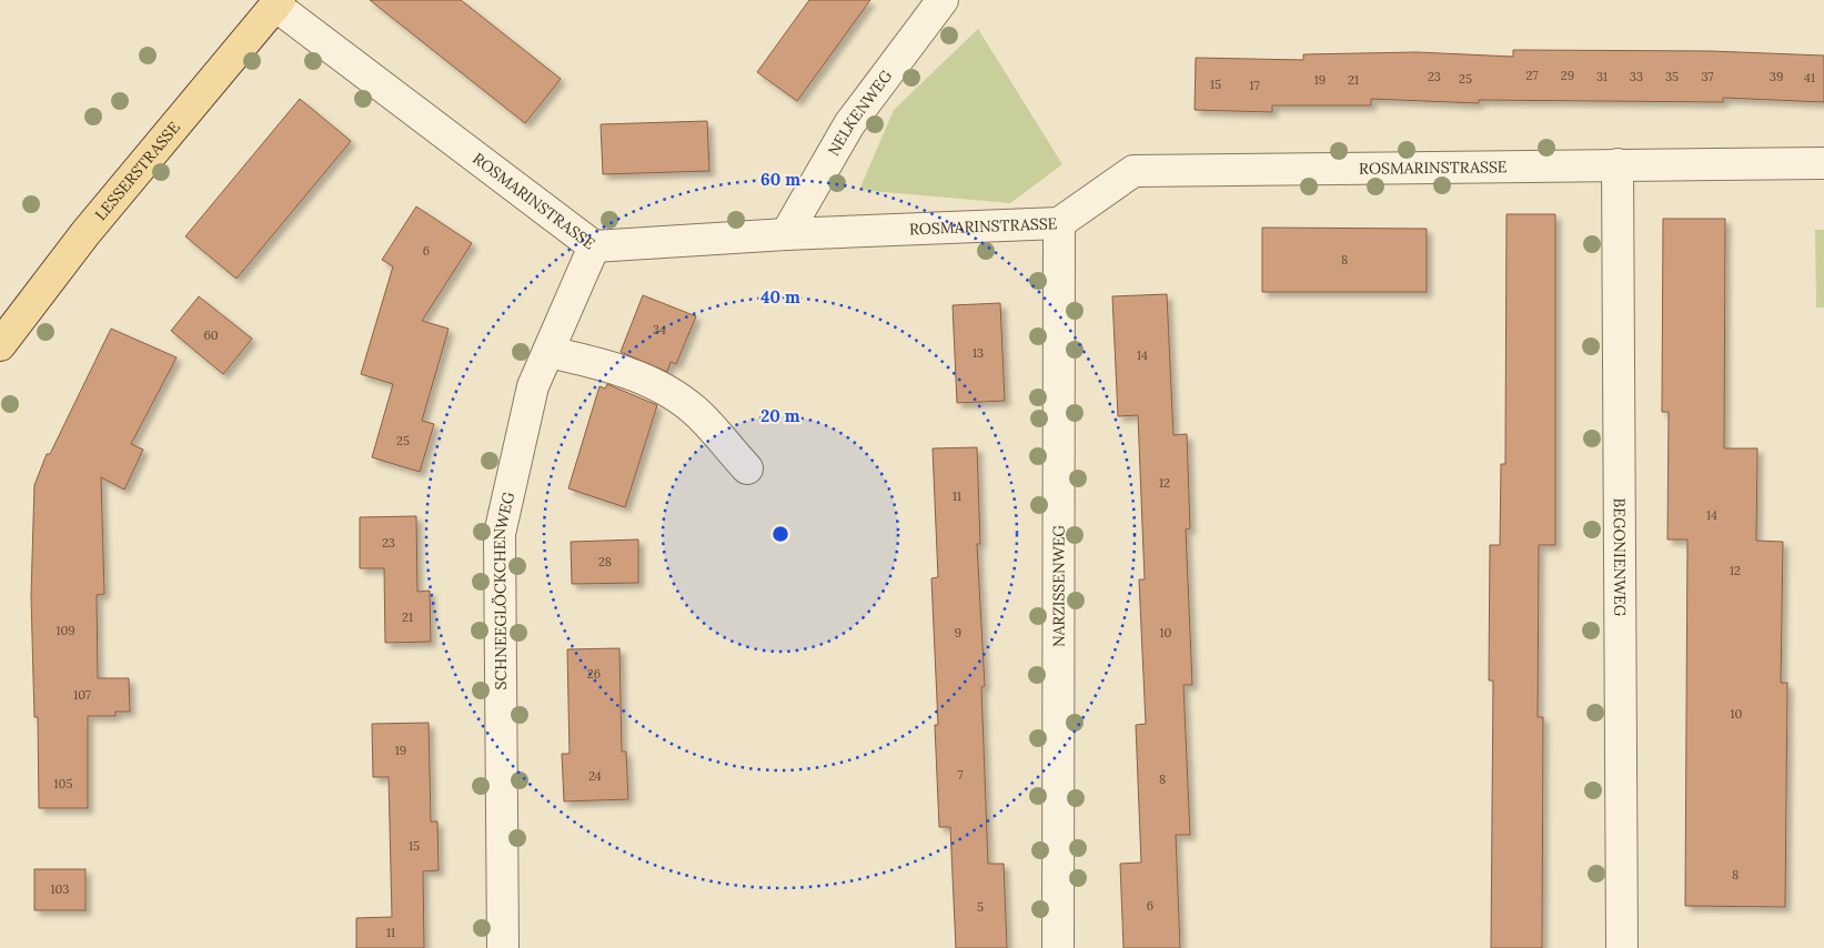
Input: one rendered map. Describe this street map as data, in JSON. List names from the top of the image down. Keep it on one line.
{"streets":{"main road":["LESSERSTRASSE"],"street":["NELKENWEG","ROSMARINSTRASSE","BEGONIENWEG","NARZISSENWEG","SCHNEEGLÖCKCHENWEG"]},"crossings":[["NELKENWEG","ROSMARINSTRASSE"],["ROSMARINSTRASSE","LESSERSTRASSE"],["ROSMARINSTRASSE","BEGONIENWEG"],["ROSMARINSTRASSE","NARZISSENWEG"],["ROSMARINSTRASSE","SCHNEEGLÖCKCHENWEG"]],"house_numbers":["27","29","23","31","33","35","37","39","41","25","19","21","15","17","6","8","34","60","13","14","25","12","11","14","23","28","12","21","109","9","10","26","107","10","19","7","24","8","105","15","8","103","6","5","11"],"rings":["60 m","40 m","20 m"]}
